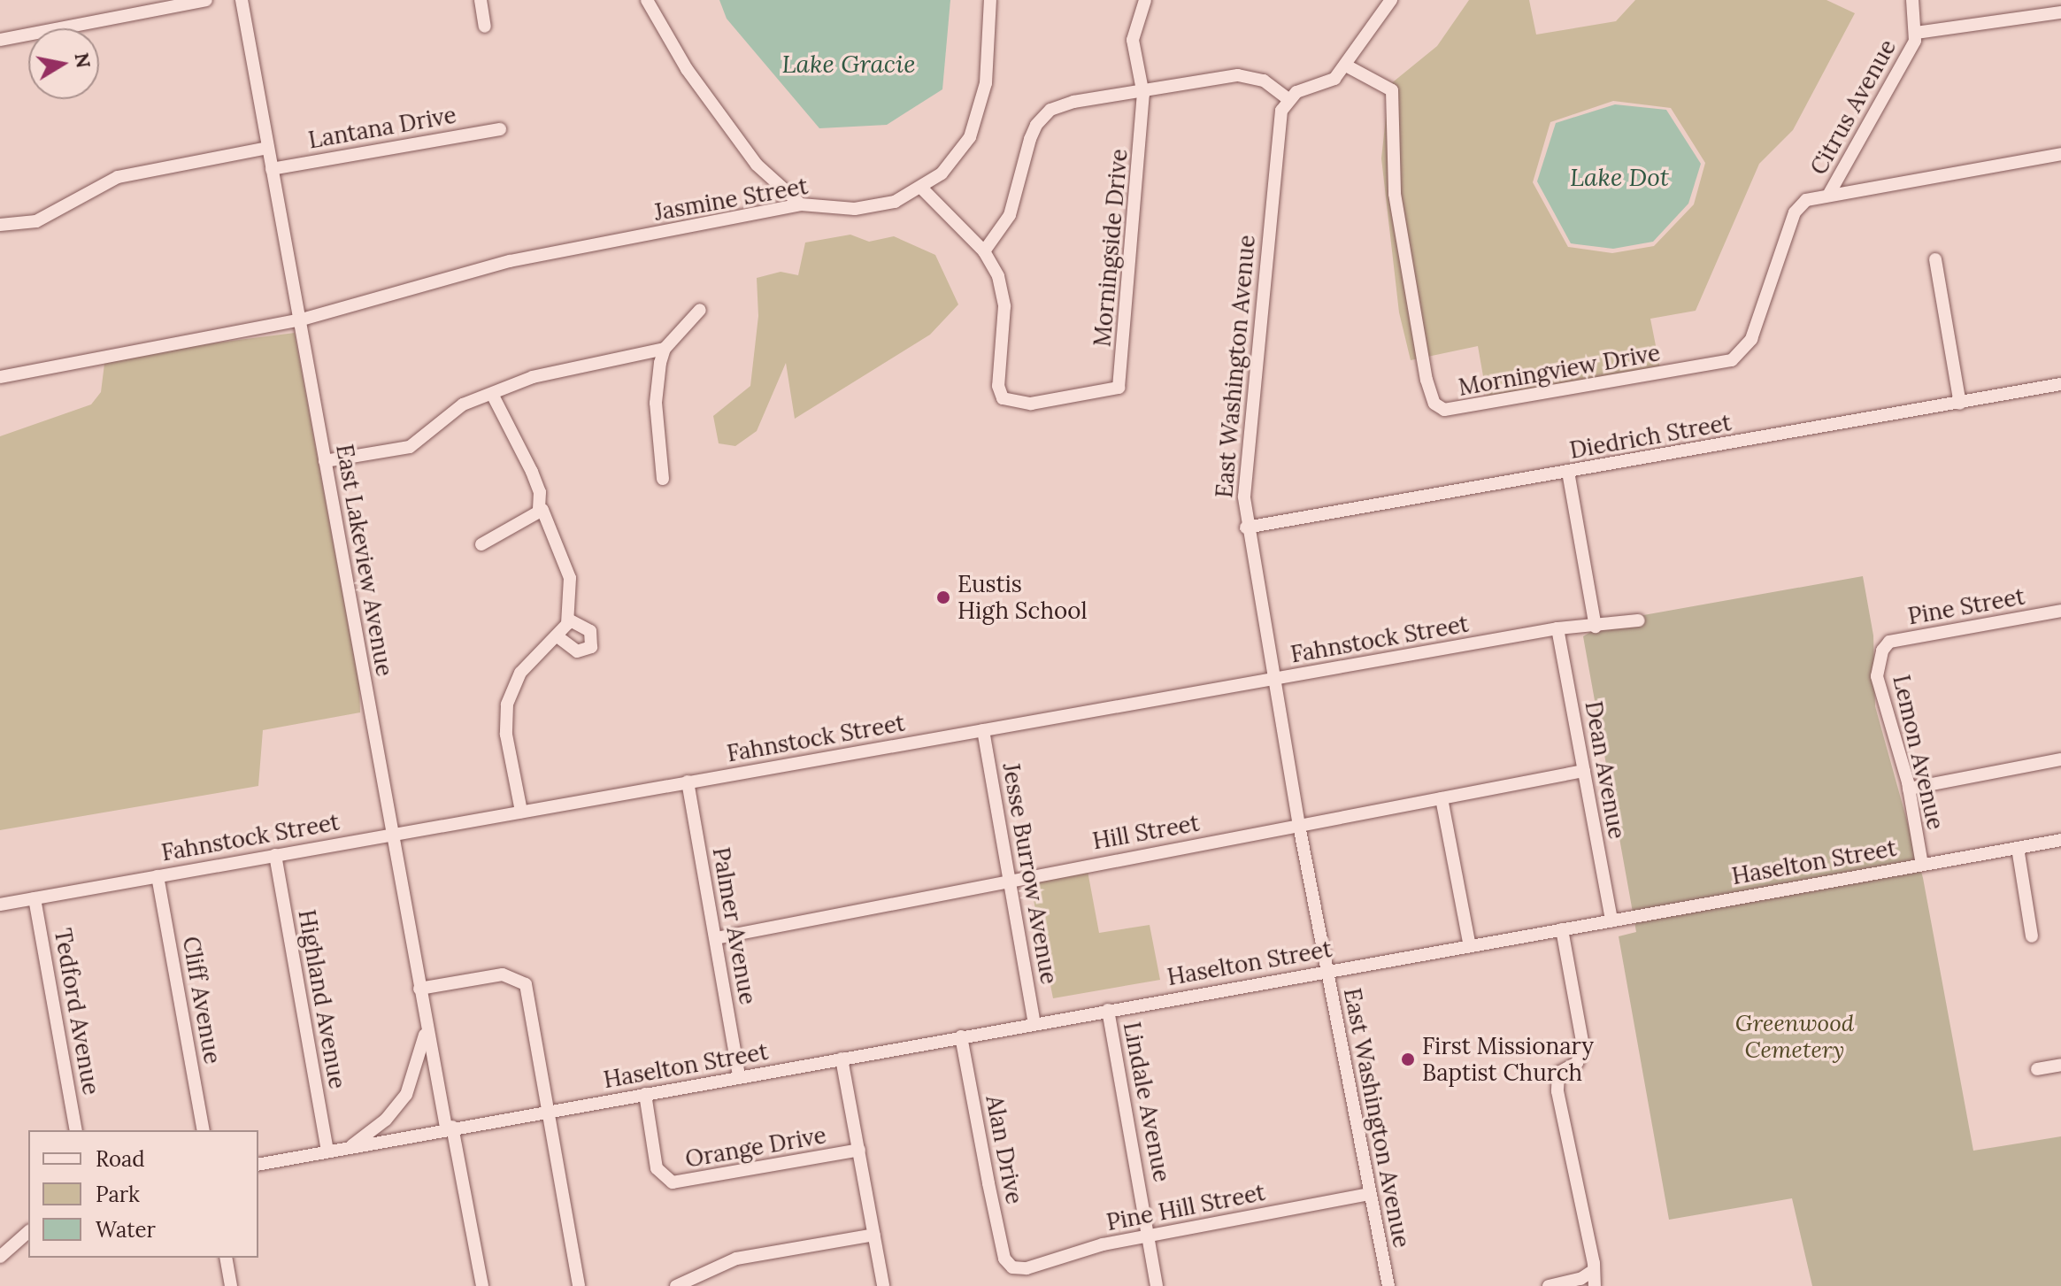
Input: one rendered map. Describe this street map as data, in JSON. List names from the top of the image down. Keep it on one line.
{"streets":{"street":["Citrus Avenue","Lantana Drive","Jasmine Street","Morningside Drive","East Washington Avenue","Morningview Drive","Diedrich Street","East Lakeview Avenue","Pine Street","Fahnstock Street","Lemon Avenue","Dean Avenue","Hill Street","Haselton Street","Jesse Burrow Avenue","Palmer Avenue","Highland Avenue","Cliff Avenue","Tedford Avenue","Lindale Avenue","Orange Drive","Alan Drive","Pine Hill Street"]},"crossings":[["Citrus Avenue","Morningview Drive"],["Lantana Drive","East Lakeview Avenue"],["Jasmine Street","East Lakeview Avenue"],["East Washington Avenue","Diedrich Street"],["East Washington Avenue","Fahnstock Street"],["East Washington Avenue","Hill Street"],["East Washington Avenue","Haselton Street"],["East Washington Avenue","Pine Hill Street"],["East Lakeview Avenue","Fahnstock Street"],["East Lakeview Avenue","Haselton Street"],["Pine Street","Lemon Avenue"],["Fahnstock Street","Dean Avenue"],["Fahnstock Street","Jesse Burrow Avenue"],["Fahnstock Street","Palmer Avenue"],["Fahnstock Street","Highland Avenue"],["Fahnstock Street","Cliff Avenue"],["Fahnstock Street","Tedford Avenue"],["Lemon Avenue","Haselton Street"],["Dean Avenue","Hill Street"],["Dean Avenue","Haselton Street"],["Hill Street","Jesse Burrow Avenue"],["Hill Street","Palmer Avenue"],["Haselton Street","Jesse Burrow Avenue"],["Haselton Street","Palmer Avenue"],["Haselton Street","Highland Avenue"],["Haselton Street","Lindale Avenue"],["Haselton Street","Orange Drive"],["Haselton Street","Alan Drive"],["Lindale Avenue","Pine Hill Street"],["Alan Drive","Pine Hill Street"]],"water":["Lake Gracie","Lake Dot"],"parks":["Greenwood Cemetery"],"places":["Eustis High School","First Missionary Baptist Church"],"legend":["Road","Park","Water"],"north":"right"}
